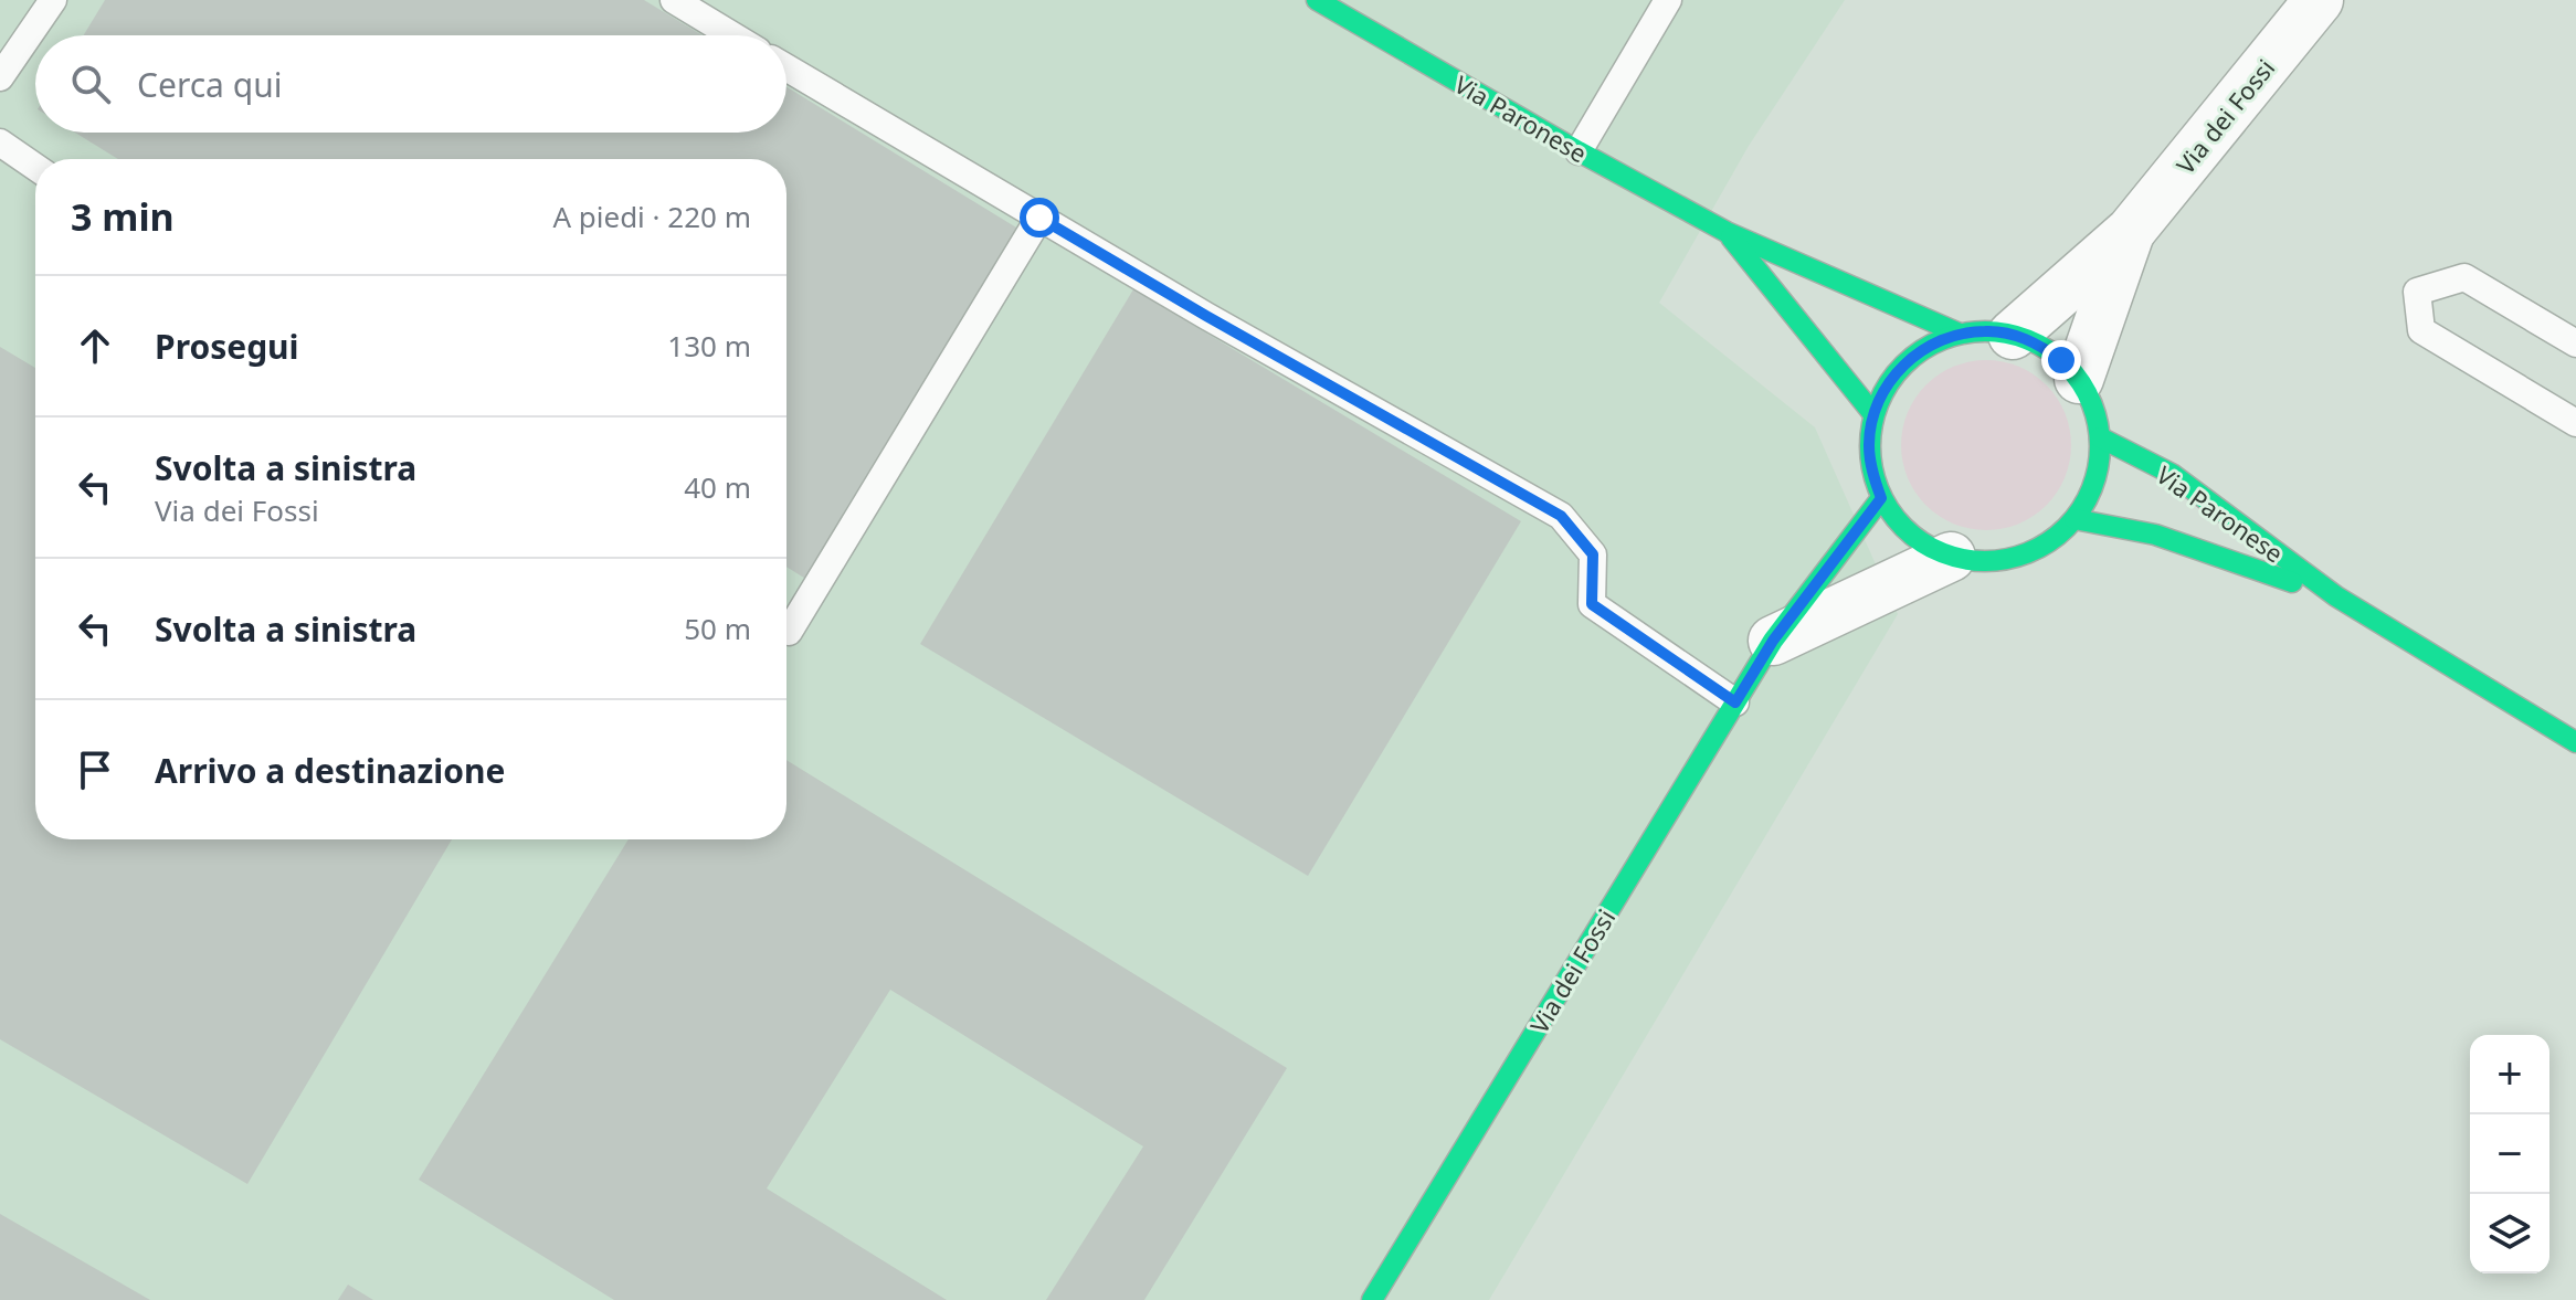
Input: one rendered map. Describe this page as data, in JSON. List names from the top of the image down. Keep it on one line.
{"streets":{"main road":["Via dei Fossi","Via Paronese"]},"crossings":[["Via dei Fossi","Via Paronese"]],"page":{"search":"Cerca qui","heading":["3 min","A piedi · 220 m"],"list":[["Prosegui","130 m"],["Svolta a sinistra","Via dei Fossi","40 m"],["Svolta a sinistra","50 m"],"Arrivo a destinazione"],"map_buttons":["+","−"]}}
